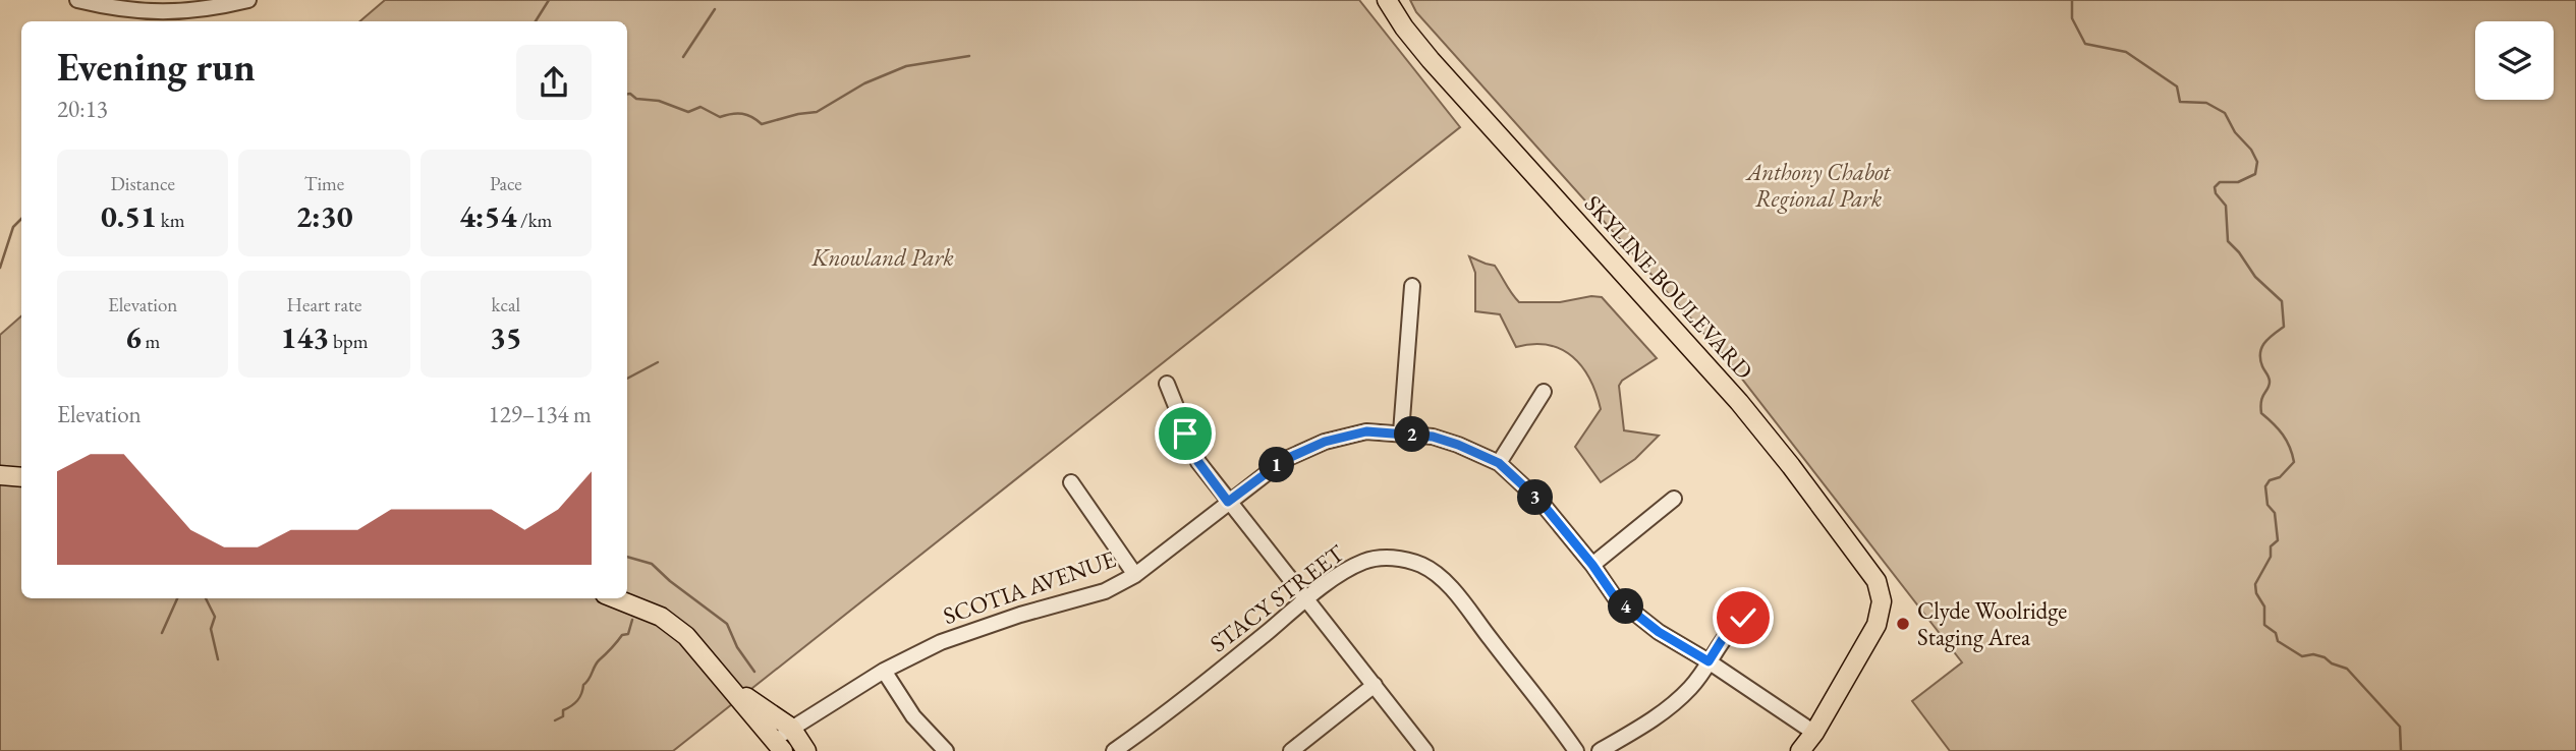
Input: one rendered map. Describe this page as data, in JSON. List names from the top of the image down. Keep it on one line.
{"streets":{"main road":["SKYLINE BOULEVARD"],"street":["SCOTIA AVENUE","STACY STREET"]},"crossings":[["SKYLINE BOULEVARD","SCOTIA AVENUE"]],"parks":["Anthony Chabot Regional Park","Knowland Park"],"places":["Clyde Woolridge Staging Area"],"page":{"heading":["Evening run","20:13"],"stats":[["Distance","0.51 km"],["Time","2:30"],["Pace","4:54 /km"],["Elevation","6 m"],["Heart rate","143 bpm"],["kcal","35"]],"chart":["Elevation","129–134 m"],"pins":["2","1","3","4"]}}
